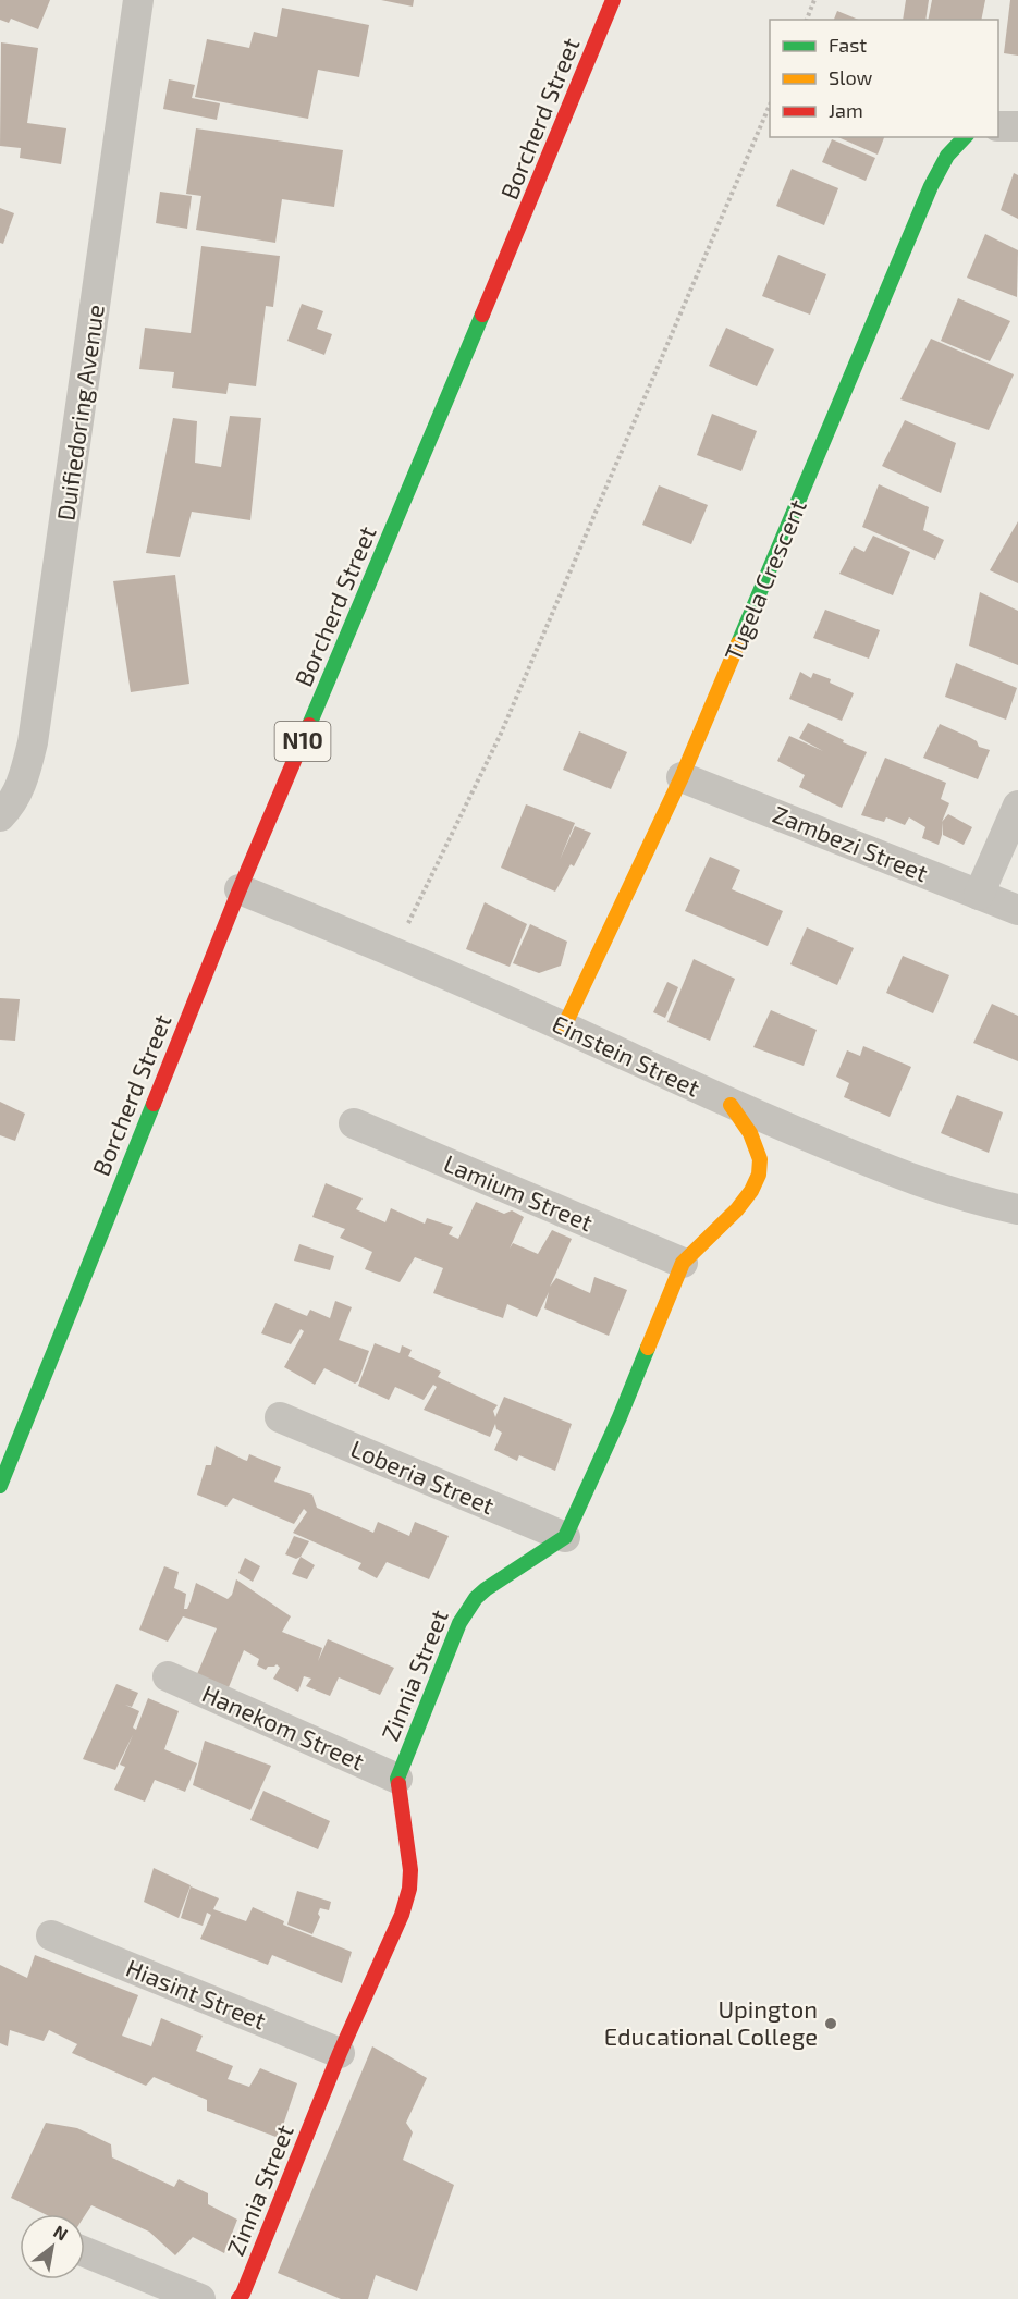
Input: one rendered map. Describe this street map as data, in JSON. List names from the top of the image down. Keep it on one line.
{"streets":{"main road":["Borcherd Street","Tugela Crescent","N10","Zinnia Street"],"street":["Duifiedoring Avenue","Zambezi Street","Einstein Street","Lamium Street","Loberia Street","Hanekom Street","Hiasint Street"]},"crossings":[["Borcherd Street","Einstein Street"],["Tugela Crescent","Zambezi Street"],["Tugela Crescent","Einstein Street"],["Loberia Street","Zinnia Street"],["Zinnia Street","Hanekom Street"],["Zinnia Street","Hiasint Street"]],"places":["Upington Educational College"],"legend":["Fast","Slow","Jam"],"north":"top right"}
